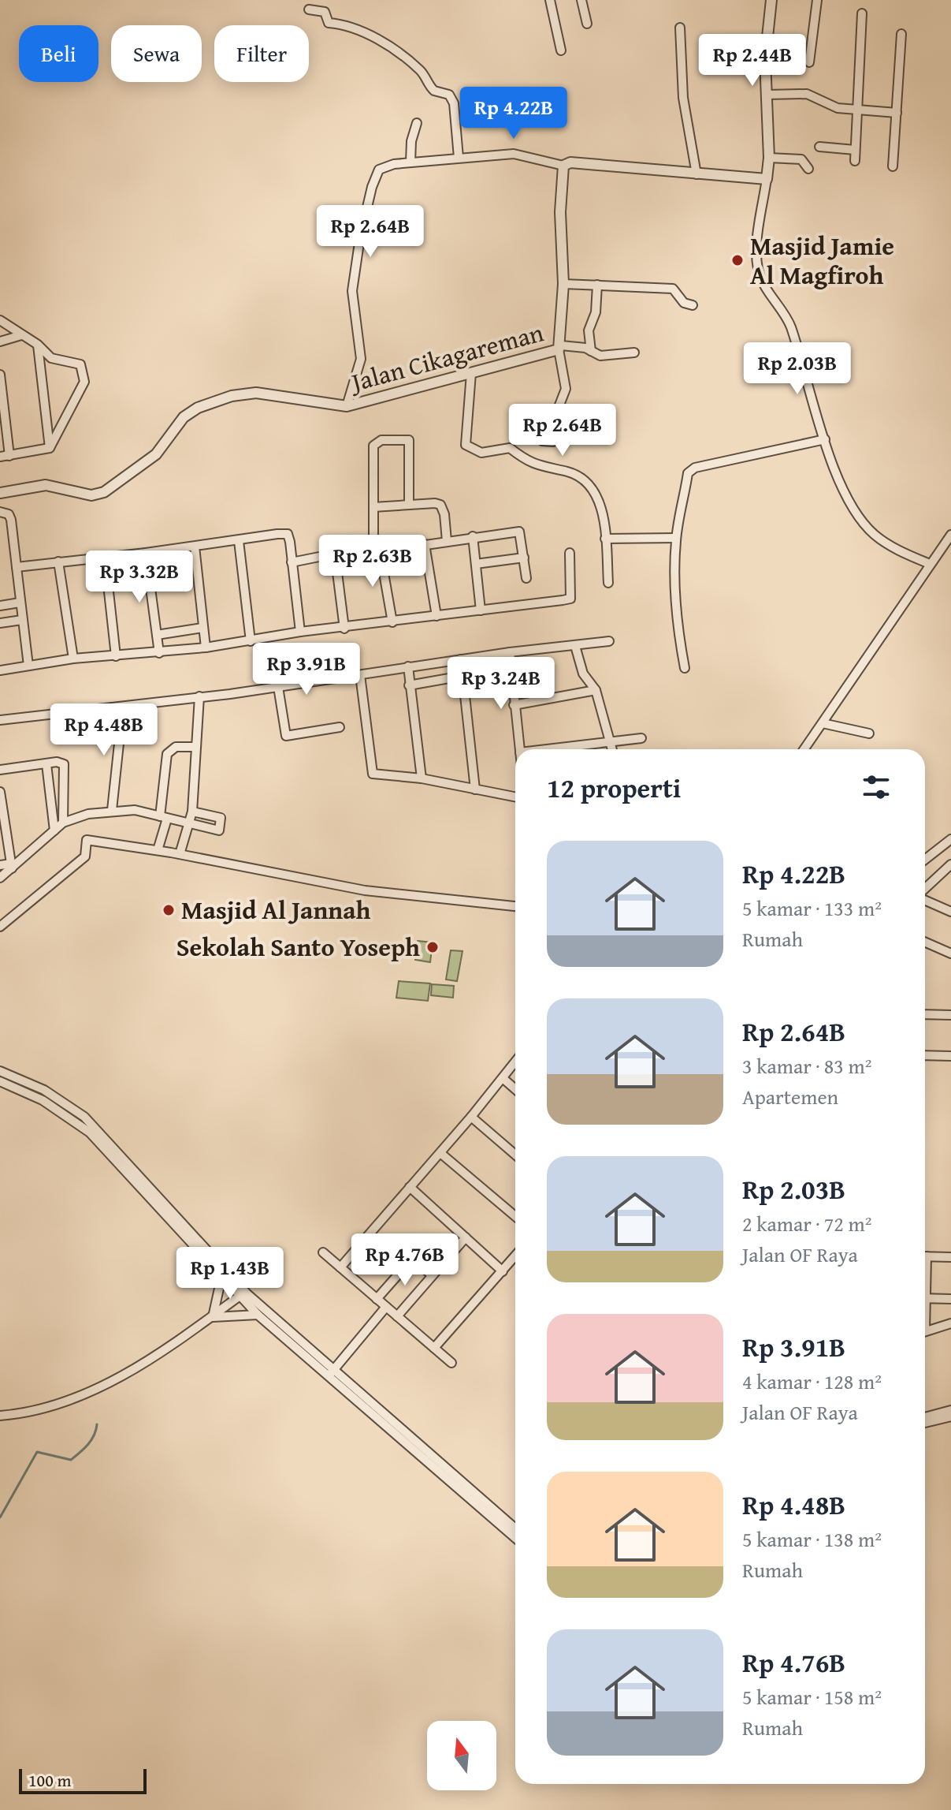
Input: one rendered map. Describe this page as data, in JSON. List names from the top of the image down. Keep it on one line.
{"streets":{"street":["Jalan Cikagareman"]},"places":["Masjid Jamie Al Magfiroh","Masjid Al Jannah","Sekolah Santo Yoseph"],"scale_bar":"100 m","north":"top","page":{"chip":["Beli","Sewa","Filter"],"price":["Rp 2.44B","Rp 4.22B","Rp 2.64B","Rp 2.03B","Rp 2.64B","Rp 2.63B","Rp 3.32B","Rp 3.91B","Rp 3.24B","Rp 4.48B","Rp 4.76B","Rp 1.43B"],"heading":"12 properti","list":[{"name":"Rp 4.22B","note":"5 kamar · 133 m² · Rumah"},{"name":"Rp 2.64B","note":"3 kamar · 83 m² · Apartemen"},{"name":"Rp 2.03B","note":"2 kamar · 72 m² · Jalan OF Raya"},{"name":"Rp 3.91B","note":"4 kamar · 128 m² · Jalan OF Raya"},{"name":"Rp 4.48B","note":"5 kamar · 138 m² · Rumah"},{"name":"Rp 4.76B","note":"5 kamar · 158 m² · Rumah"}],"scale":"100 m"}}
